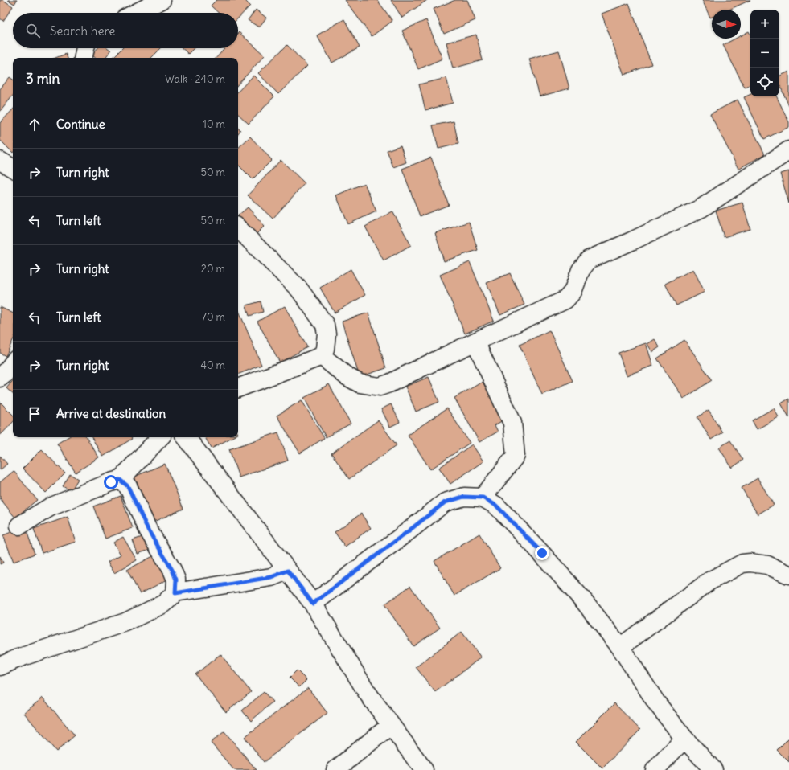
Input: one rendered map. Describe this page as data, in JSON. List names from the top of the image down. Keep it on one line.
{"north":"right","page":{"map_buttons":["+","−"],"search":"Search here","heading":["3 min","Walk · 240 m"],"list":[["Continue","10 m"],["Turn right","50 m"],["Turn left","50 m"],["Turn right","20 m"],["Turn left","70 m"],["Turn right","40 m"],"Arrive at destination"]}}
